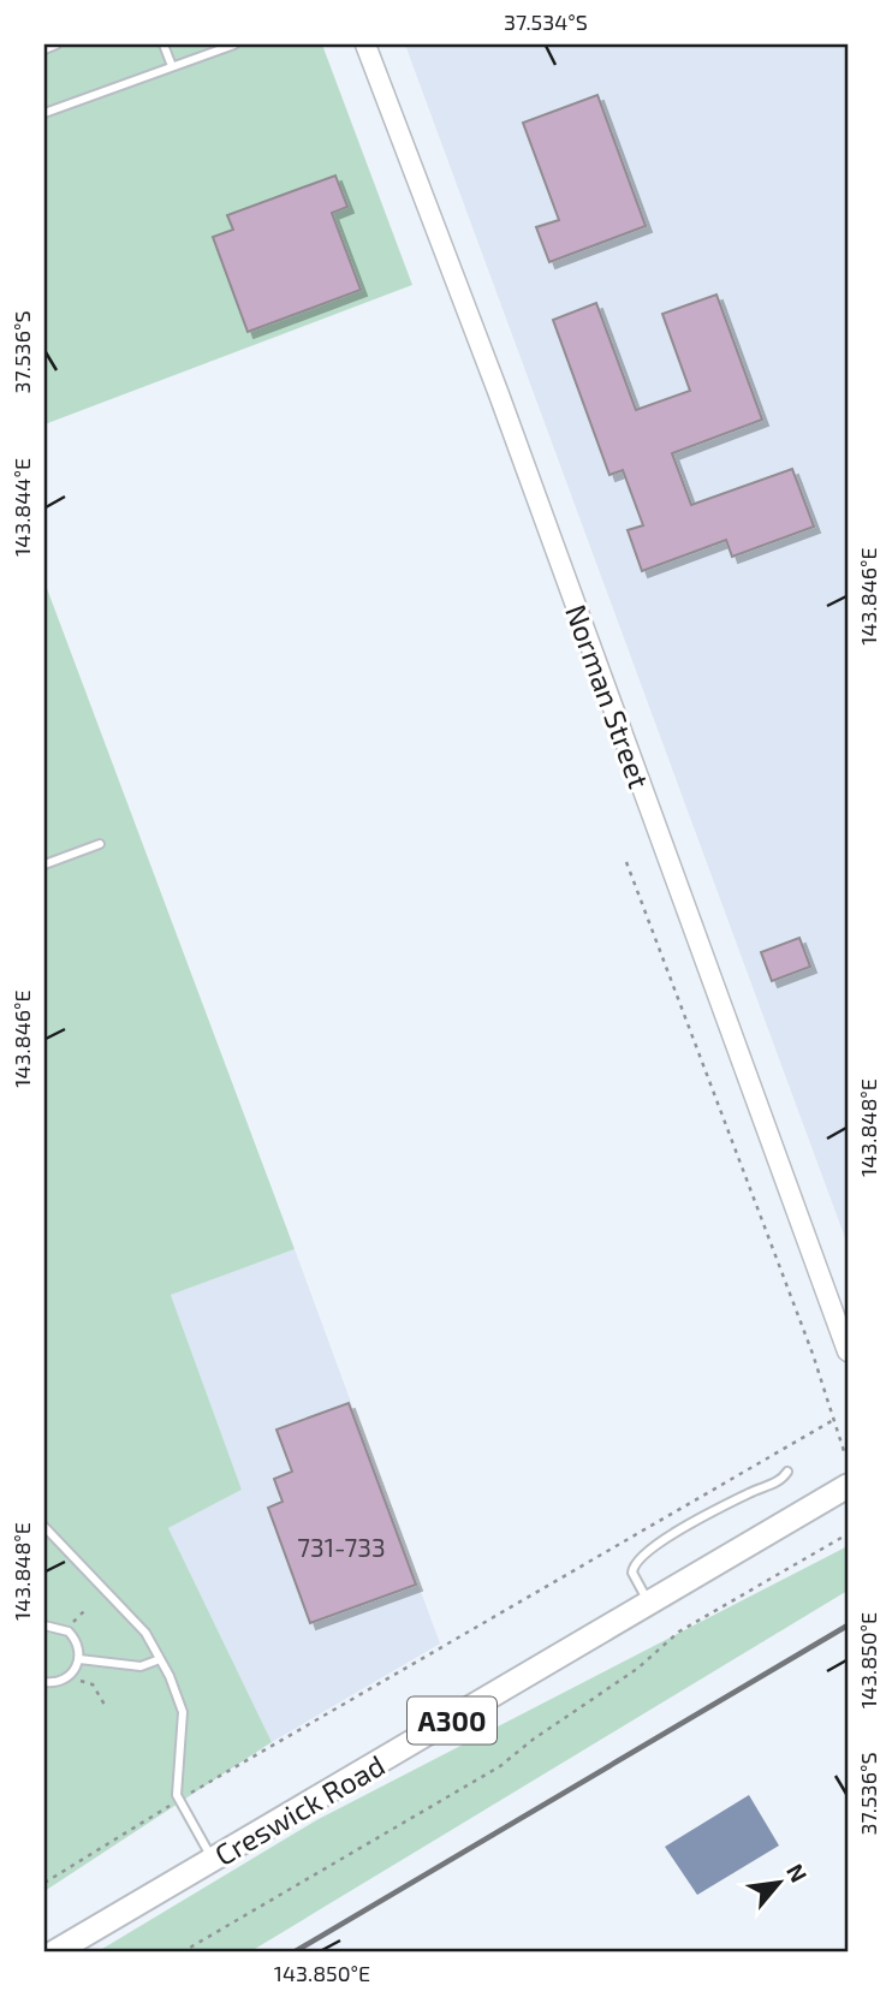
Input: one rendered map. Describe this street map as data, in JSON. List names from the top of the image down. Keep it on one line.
{"streets":{"highway":["A300","Creswick Road"],"main road":["Norman Street"]},"house_numbers":["731-733"],"north":"top right","coordinates":["37.534°S","37.536°S","143.844°E","143.846°E","143.848°E","143.850°E"]}
